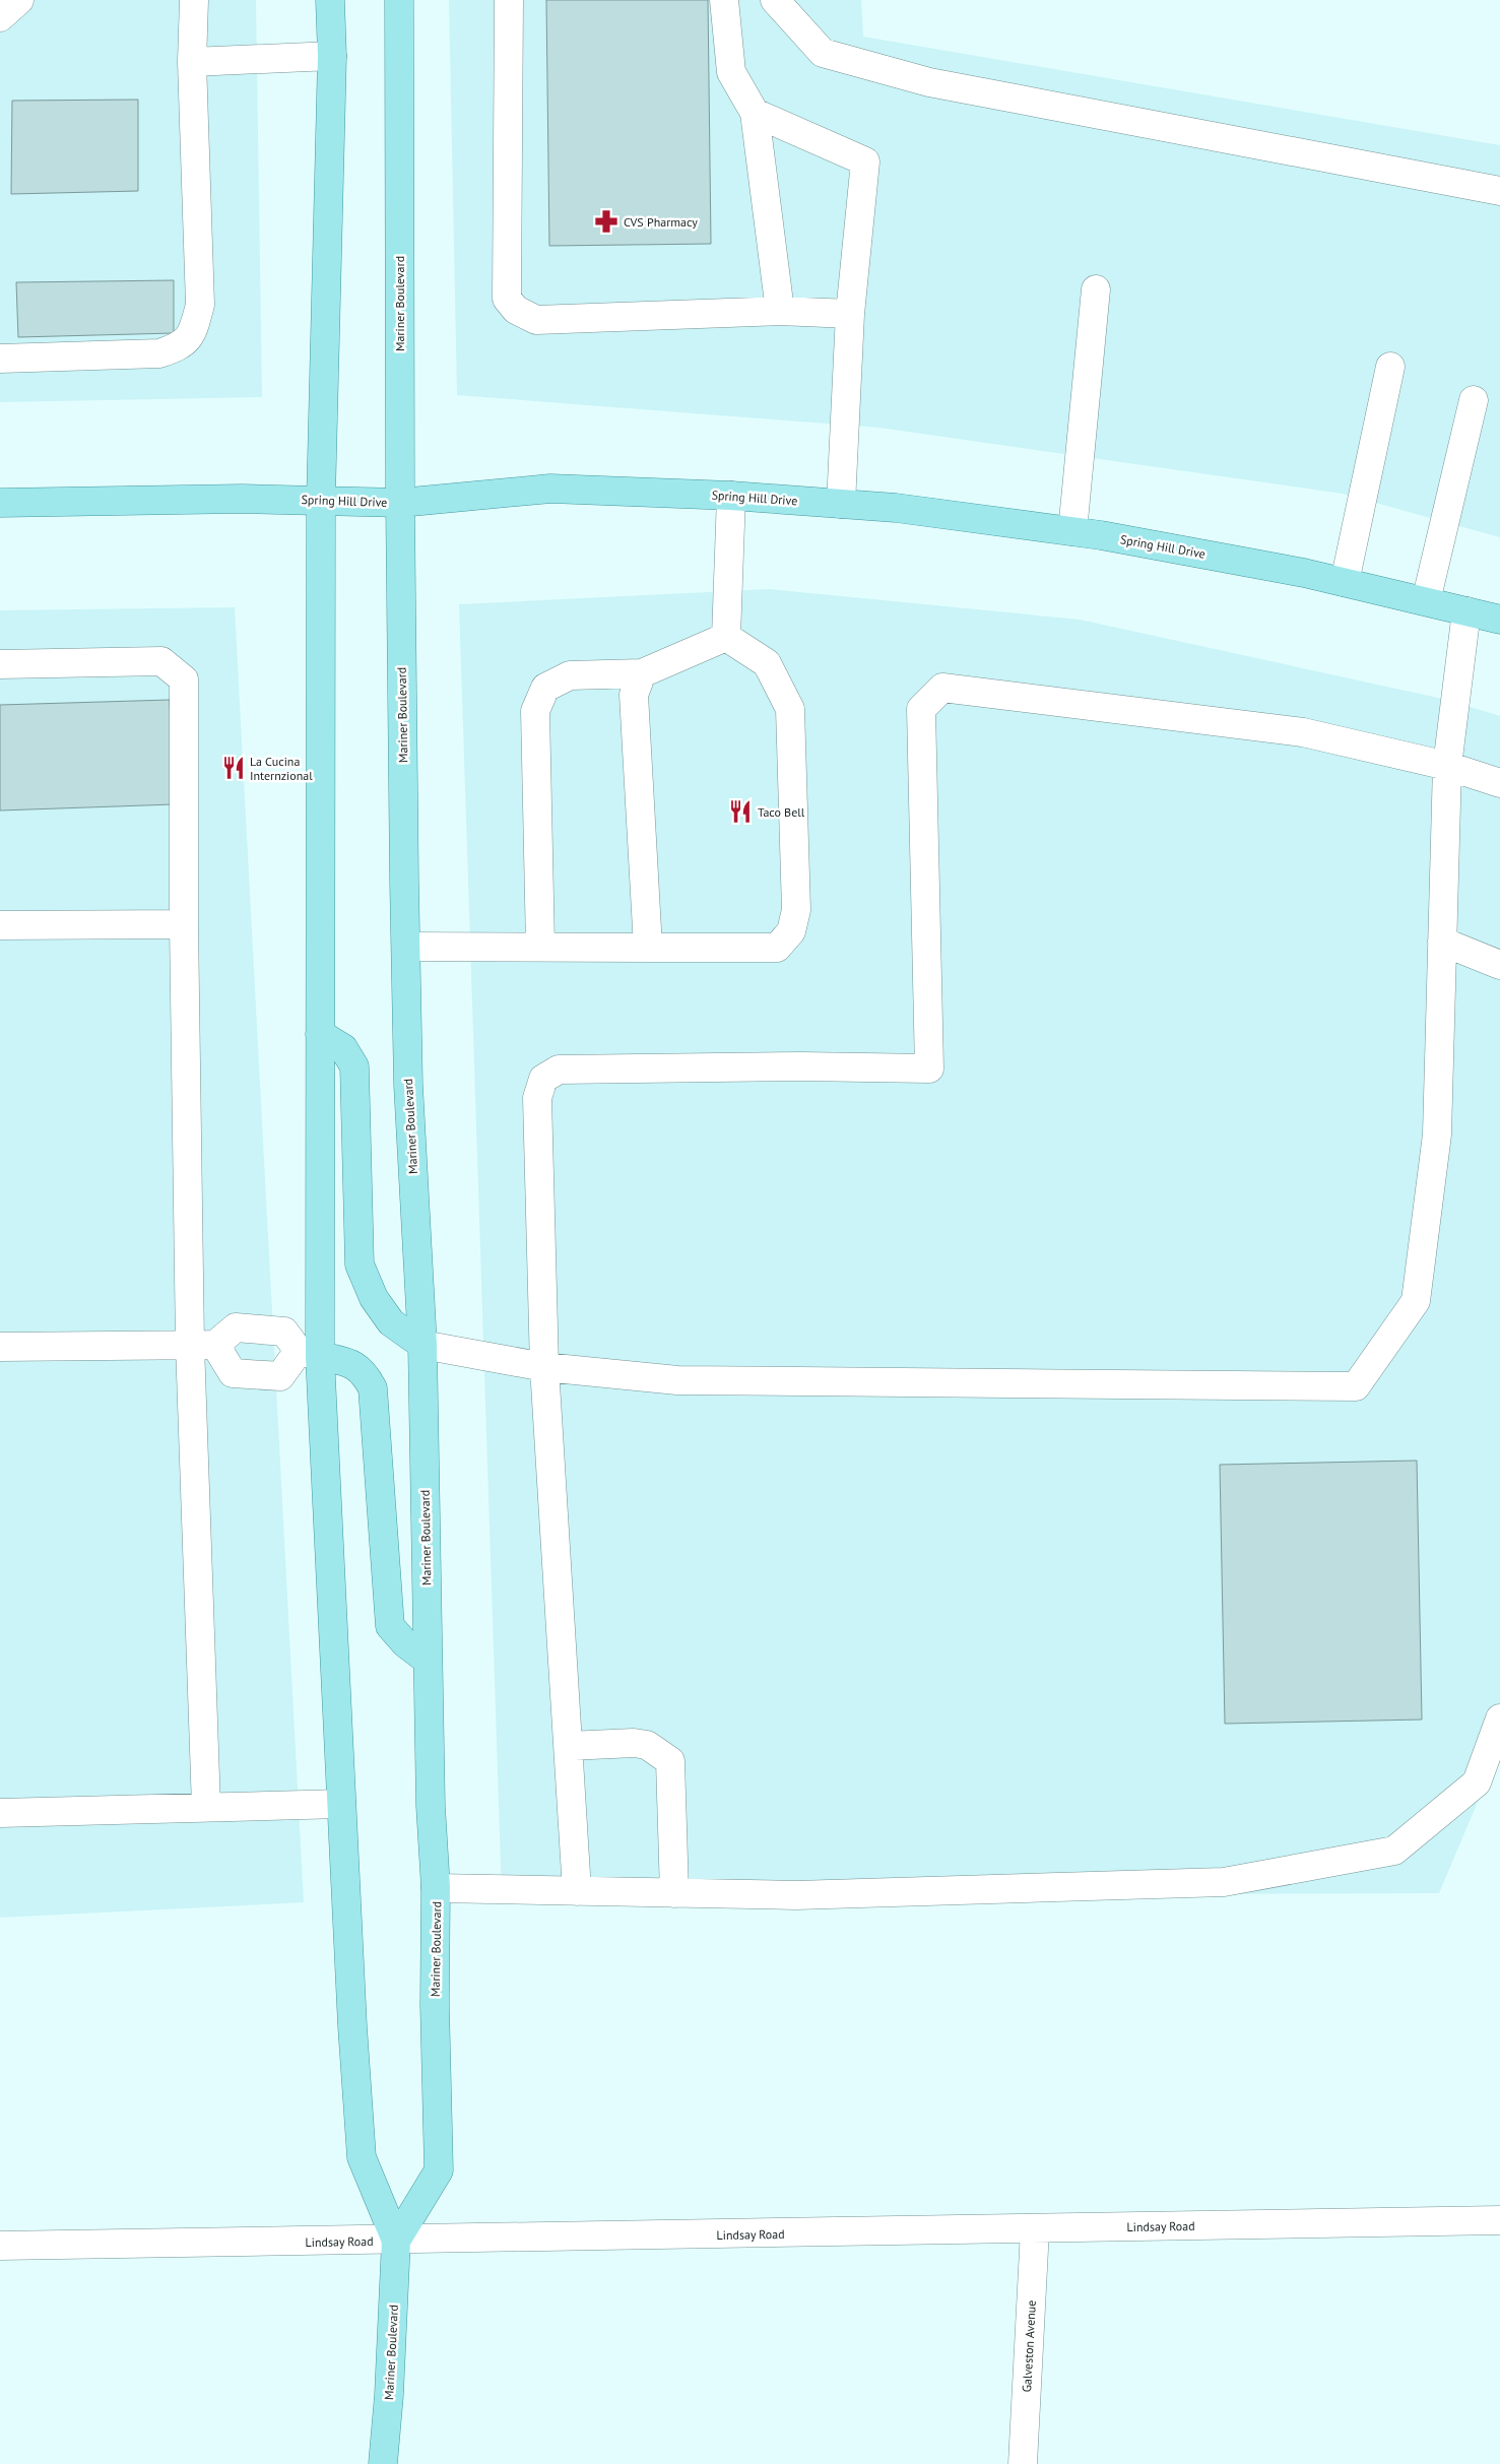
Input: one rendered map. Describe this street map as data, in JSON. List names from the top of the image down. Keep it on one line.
{"streets":{"main road":["Mariner Boulevard","Spring Hill Drive"],"street":["Lindsay Road","Galveston Avenue"]},"crossings":[["Mariner Boulevard","Spring Hill Drive"],["Mariner Boulevard","Lindsay Road"],["Lindsay Road","Galveston Avenue"]],"places":{"pharmacy":["CVS Pharmacy"],"restaurant":["La Cucina Internzional","Taco Bell"]}}
